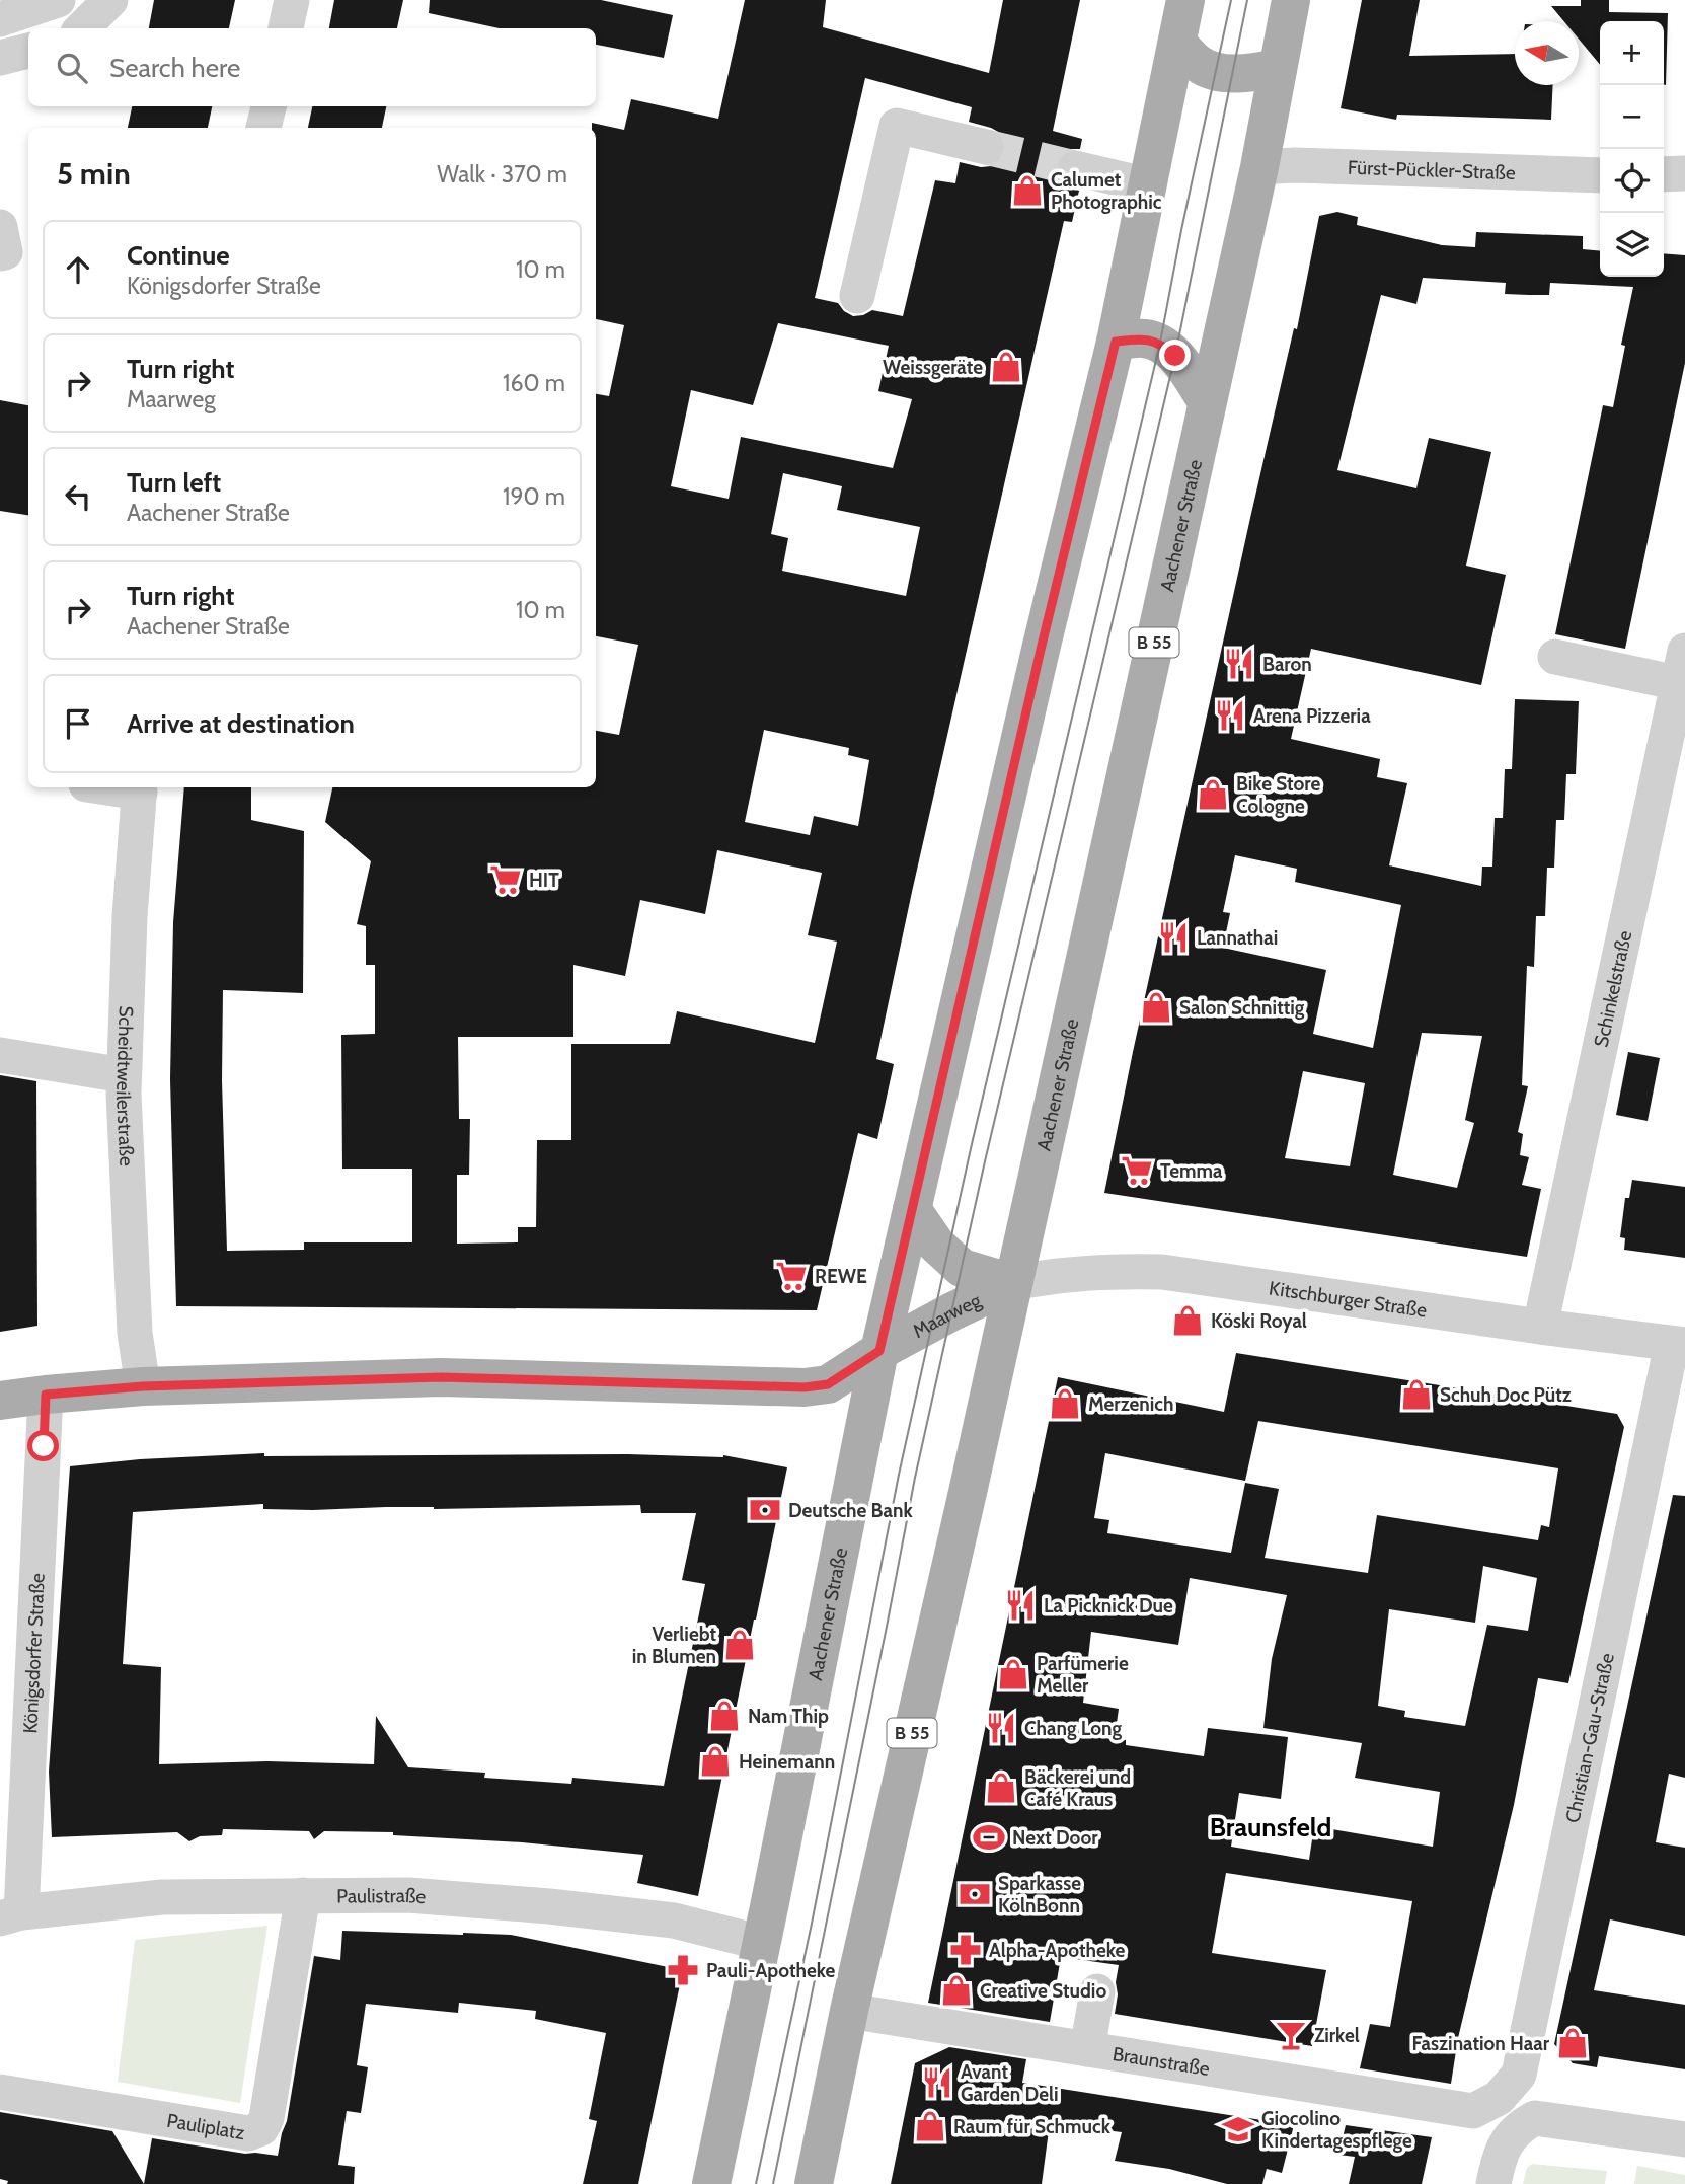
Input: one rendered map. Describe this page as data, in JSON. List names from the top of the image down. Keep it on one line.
{"streets":{"main road":["Aachener Straße","B 55","Maarweg"],"street":["Fürst-Pückler-Straße","Schinkelstraße","Scheidtweilerstraße","Kitschburger Straße","Königsdorfer Straße","Christian-Gau-Straße","Paulistraße","Braunstraße","Pauliplatz"]},"crossings":[["Fürst-Pückler-Straße","Aachener Straße"],["Aachener Straße","Kitschburger Straße"],["Aachener Straße","Maarweg"],["Aachener Straße","Paulistraße"],["Aachener Straße","Braunstraße"],["Schinkelstraße","Kitschburger Straße"],["Scheidtweilerstraße","Maarweg"],["Kitschburger Straße","Maarweg"],["Kitschburger Straße","Christian-Gau-Straße"],["Maarweg","Königsdorfer Straße"],["Königsdorfer Straße","Paulistraße"],["Christian-Gau-Straße","Braunstraße"],["Paulistraße","Pauliplatz"]],"districts":["Braunsfeld"],"places":{"shop":["Calumet Photographic","Weissgeräte","Bike Store Cologne","Salon Schnittig","Köski Royal","Schuh Doc Pütz","Merzenich","Verliebt in Blumen","Parfümerie Meller","Nam Thip","Heinemann","Bäckerei und Café Kraus","Creative Studio","Faszination Haar","Raum für Schmuck"],"restaurant":["Baron","Arena Pizzeria","Lannathai","La Picknick Due","Chang Long","Avant Garden Deli"],"supermarket":["HIT","Temma","REWE"],"bank":["Deutsche Bank","Sparkasse KölnBonn"],"sports":["Next Door"],"pharmacy":["Alpha-Apotheke","Pauli-Apotheke"],"bar":["Zirkel"],"school or university":["Giocolino Kindertagespflege"]},"north":"left","page":{"map_buttons":["+","−"],"search":"Search here","heading":["5 min","Walk · 370 m"],"list":[["Continue","Königsdorfer Straße","10 m"],["Turn right","Maarweg","160 m"],["Turn left","Aachener Straße","190 m"],["Turn right","Aachener Straße","10 m"],"Arrive at destination"]}}
